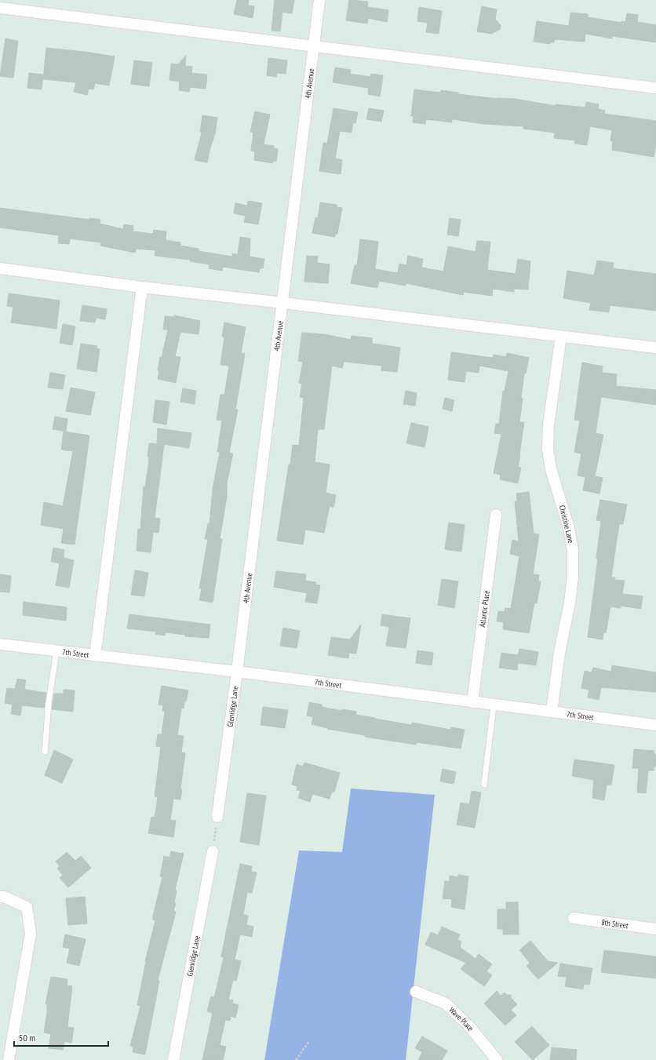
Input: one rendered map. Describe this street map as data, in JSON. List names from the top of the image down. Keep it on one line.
{"streets":{"street":["4th Avenue","Christine Lane","Atlantic Place","7th Street","Glenridge Lane","8th Street","Wave Place"]},"crossings":[["4th Avenue","7th Street"],["4th Avenue","Glenridge Lane"],["Christine Lane","7th Street"],["Atlantic Place","7th Street"],["7th Street","Glenridge Lane"]],"scale_bar":"50 m"}
